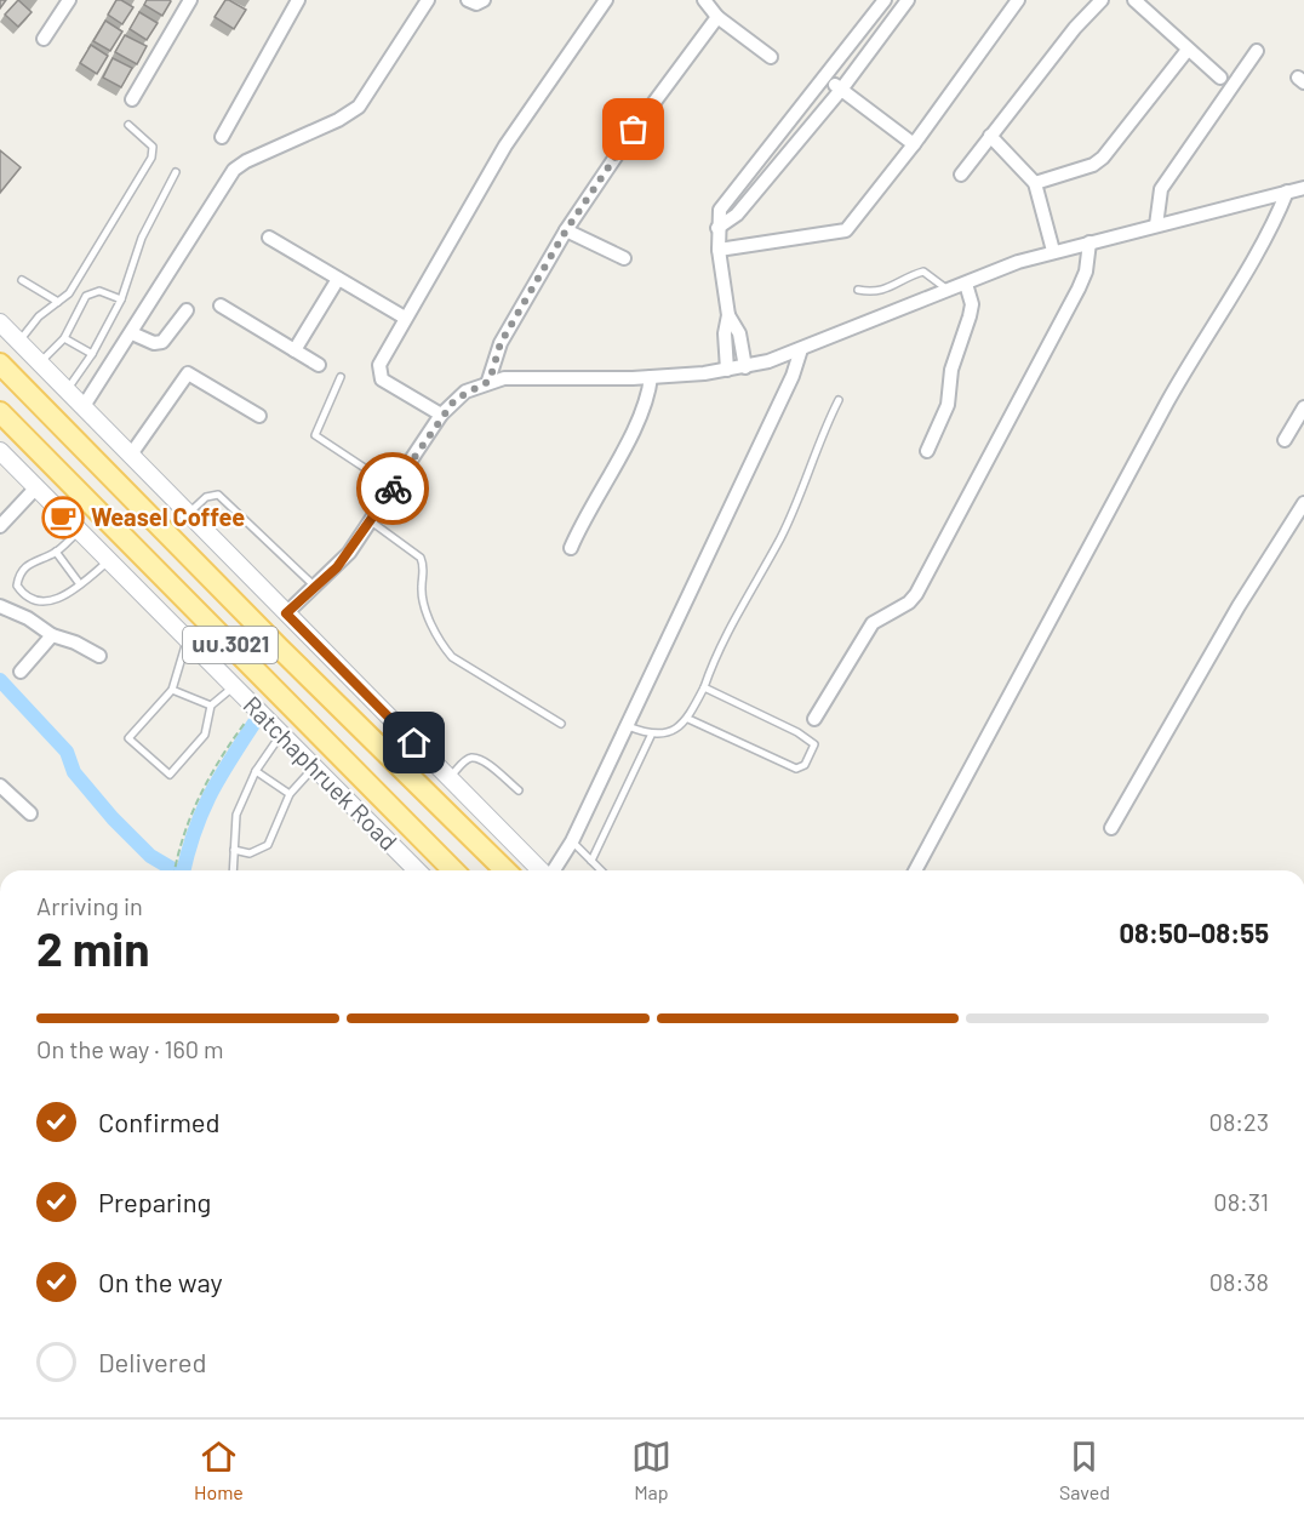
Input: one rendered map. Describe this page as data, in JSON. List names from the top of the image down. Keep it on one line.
{"streets":{"main road":["นบ.3021","Ratchaphruek Road"]},"places":{"cafe":["Weasel Coffee"]},"page":{"heading":["2 min","Arriving in","08:50–08:55"],"bar":"On the way · 160 m","list":[["Confirmed","08:23"],["Preparing","08:31"],["On the way","08:38"],"Delivered"],"tabs":["Home","Map","Saved"]}}
